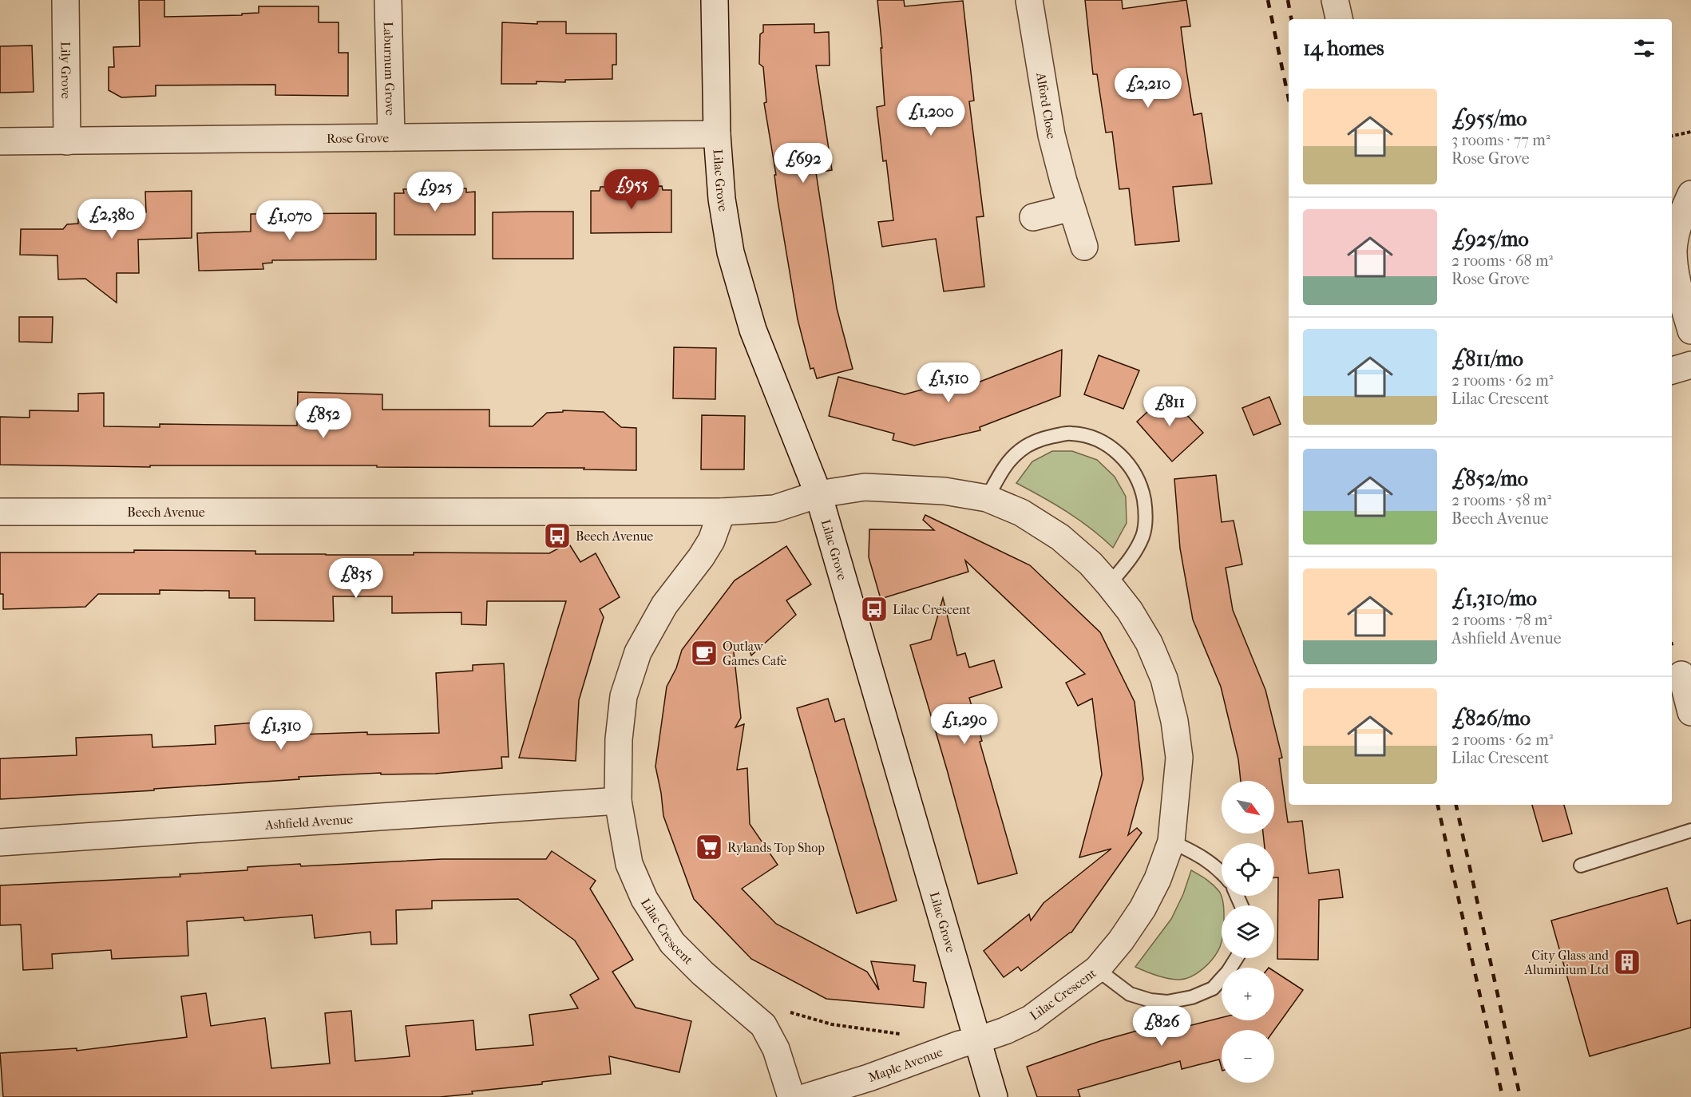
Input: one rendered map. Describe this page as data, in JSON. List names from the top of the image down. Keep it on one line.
{"streets":{"street":["Laburnum Grove","Lily Grove","Alford Close","Rose Grove","Lilac Grove","Beech Avenue","Ashfield Avenue","Lilac Crescent","Maple Avenue"]},"crossings":[["Laburnum Grove","Rose Grove"],["Lily Grove","Rose Grove"],["Rose Grove","Lilac Grove"],["Lilac Grove","Beech Avenue"],["Lilac Grove","Lilac Crescent"],["Lilac Grove","Maple Avenue"],["Beech Avenue","Lilac Crescent"],["Ashfield Avenue","Lilac Crescent"],["Lilac Crescent","Maple Avenue"]],"places":{"bus stop":["Beech Avenue","Lilac Crescent"],"cafe":["Outlaw Games Cafe"],"supermarket":["Rylands Top Shop"],"building":["City Glass and Aluminium Ltd"]},"north":"bottom right","page":{"heading":"14 homes","price":["£2,210","£1,200","£692","£955","£925","£2,380","£1,070","£1,510","£811","£852","£835","£1,290","£1,310","£826"],"list":[{"name":"£955/mo","note":"3 rooms · 77 m² · Rose Grove"},{"name":"£925/mo","note":"2 rooms · 68 m² · Rose Grove"},{"name":"£811/mo","note":"2 rooms · 62 m² · Lilac Crescent"},{"name":"£852/mo","note":"2 rooms · 58 m² · Beech Avenue"},{"name":"£1,310/mo","note":"2 rooms · 78 m² · Ashfield Avenue"},{"name":"£826/mo","note":"2 rooms · 62 m² · Lilac Crescent"}],"map_buttons":["+","−"]}}
